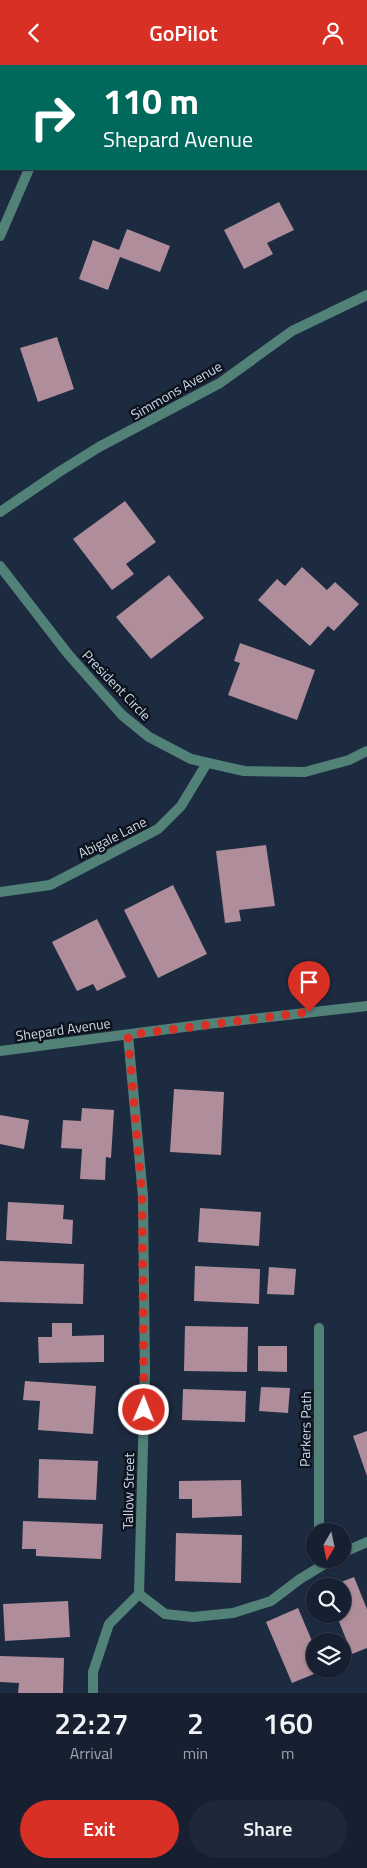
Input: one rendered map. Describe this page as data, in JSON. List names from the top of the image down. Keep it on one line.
{"streets":{"street":["Simmons Avenue","President Circle","Abigale Lane","Shepard Avenue","Parkers Path","Tallow Street"]},"crossings":[["President Circle","Abigale Lane"],["Shepard Avenue","Tallow Street"]],"north":"bottom","page":{"header":"GoPilot","turn":["110 m","Shepard Avenue"],"eta":["22:27","Arrival","2","min","160","m"],"buttons":["Exit","Share"]}}
